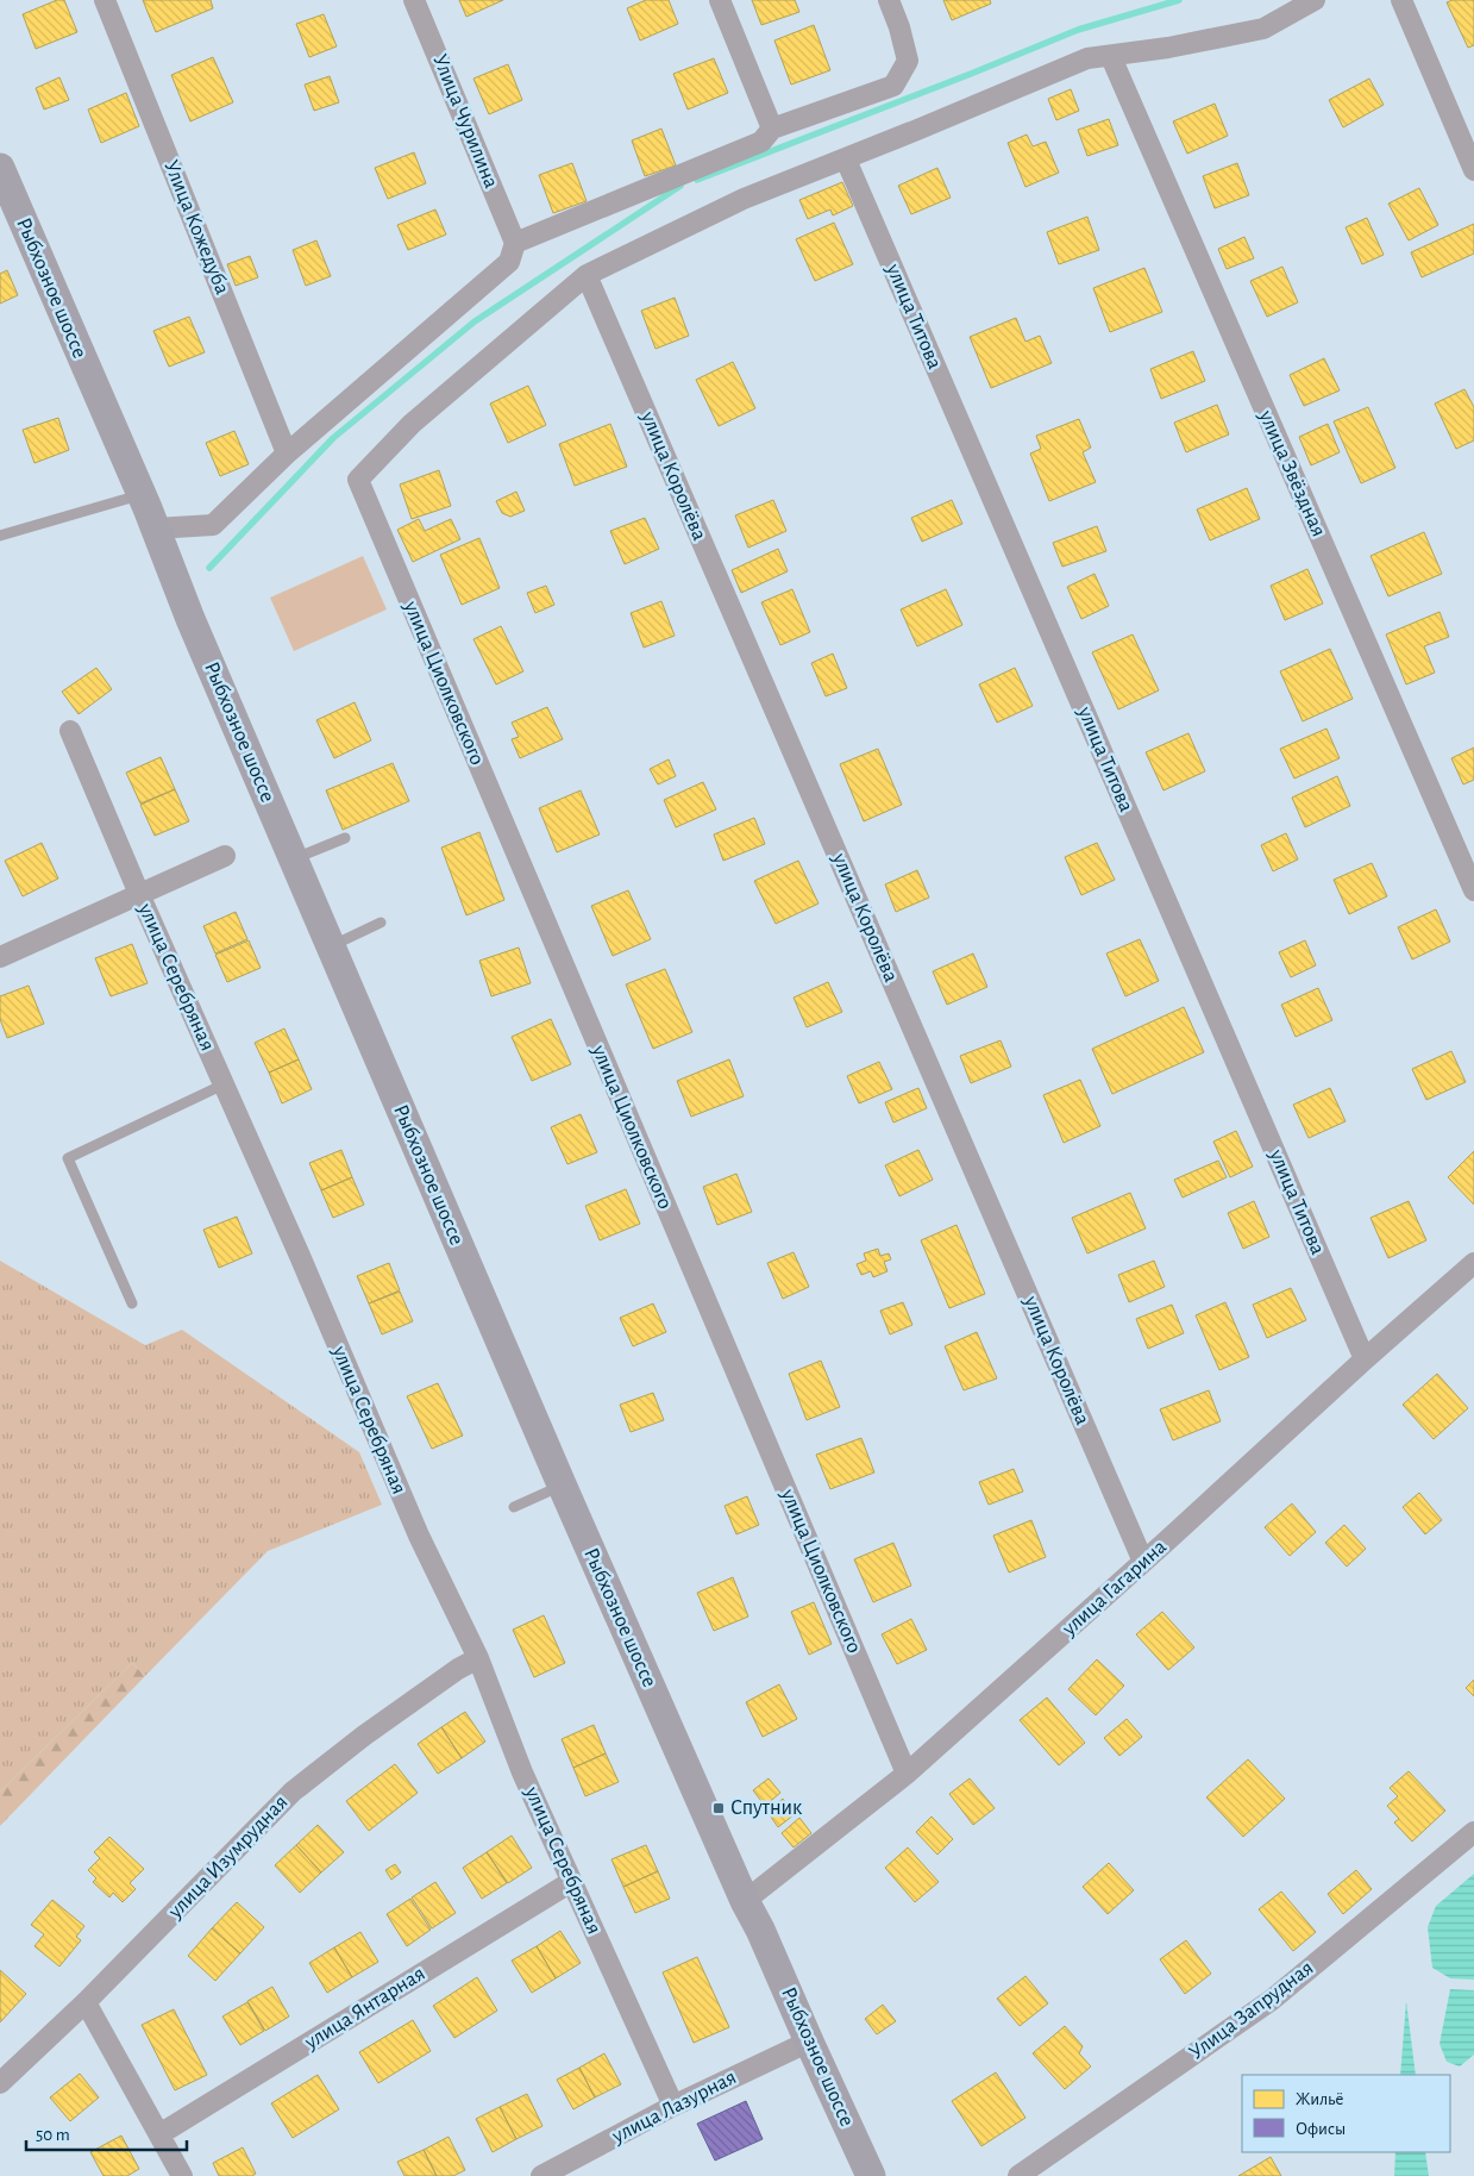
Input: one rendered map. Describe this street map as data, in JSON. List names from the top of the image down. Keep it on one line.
{"streets":{"street":["Улица Чурилина","Улица Кожедуба","Рыбхозное шоссе","улица Титова","улица Звёздная","улица Королёва","улица Циолковского","улица Серебряная","улица Гагарина","улица Изумрудная","улица Янтарная","Улица Запрудная","улица Лазурная"]},"crossings":[["Рыбхозное шоссе","улица Гагарина"],["Рыбхозное шоссе","улица Лазурная"],["улица Титова","улица Гагарина"],["улица Королёва","улица Циолковского"],["улица Королёва","улица Гагарина"],["улица Циолковского","улица Гагарина"],["улица Серебряная","улица Изумрудная"],["улица Серебряная","улица Янтарная"],["улица Серебряная","улица Лазурная"]],"places":{"transit":["Спутник"]},"legend":["Жильё","Офисы"],"scale_bar":"50 m"}
